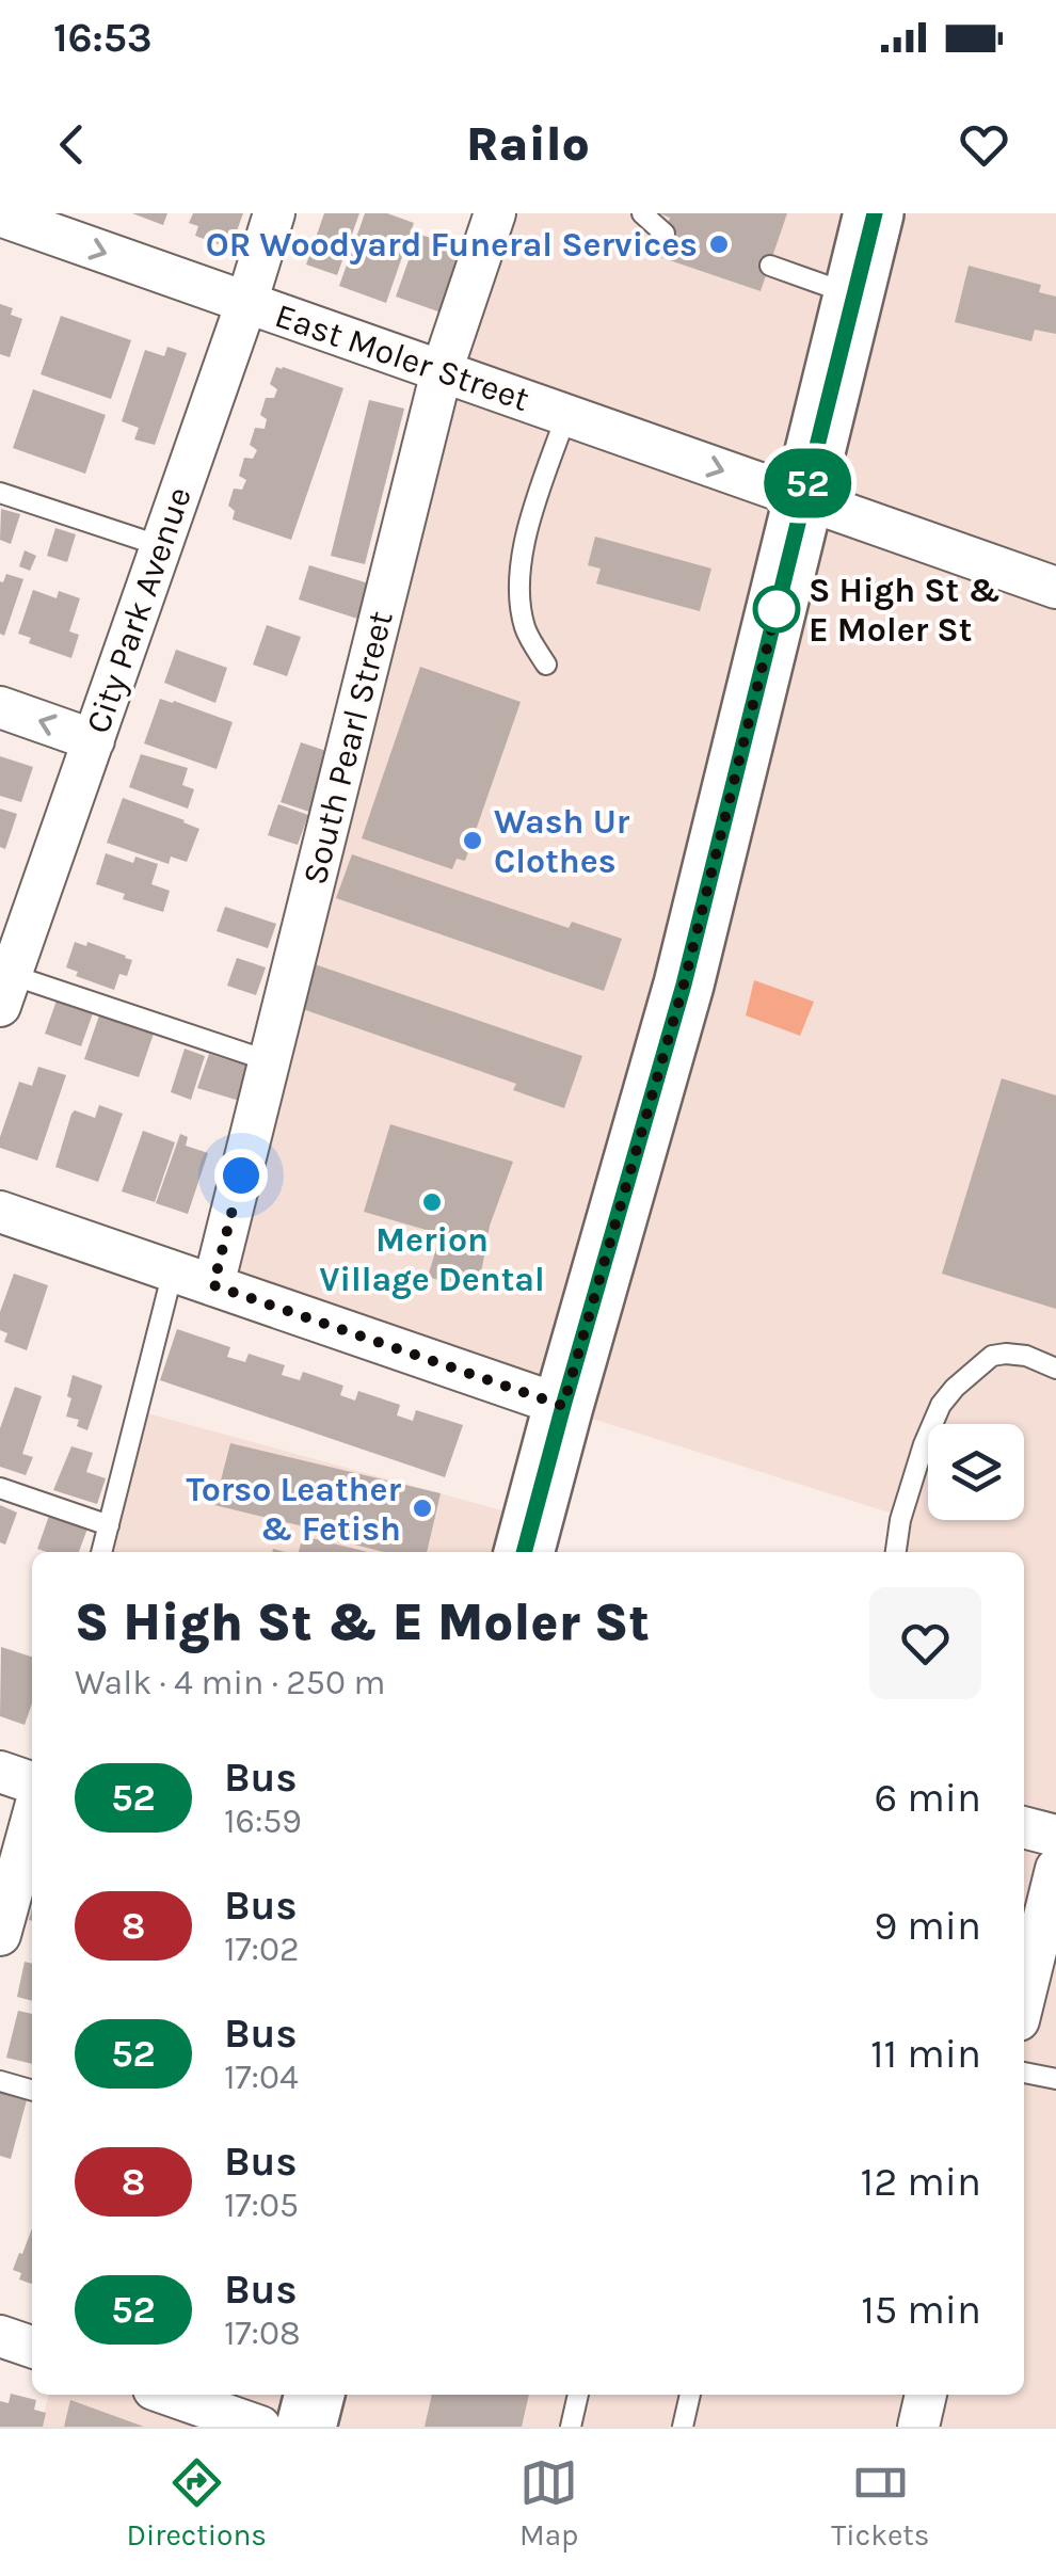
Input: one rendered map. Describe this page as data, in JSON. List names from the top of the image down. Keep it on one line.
{"streets":{"street":["East Moler Street","City Park Avenue","South Pearl Street"]},"crossings":[["East Moler Street","City Park Avenue"],["East Moler Street","South Pearl Street"]],"one_way":["East Moler Street"],"places":["OR Woodyard Funeral Services","S High St & E Moler St","Wash Ur Clothes","Merion Village Dental","Torso Leather & Fetish"],"lines":["bus line 52"],"page":{"status":"16:53","header":"Railo","on_map":"52","heading":["S High St & E Moler St","Walk · 4 min · 250 m"],"list":[{"mark":"52","name":"Bus","note":"16:59","value":"6 min"},{"mark":"8","name":"Bus","note":"17:02","value":"9 min"},{"mark":"52","name":"Bus","note":"17:04","value":"11 min"},{"mark":"8","name":"Bus","note":"17:05","value":"12 min"},{"mark":"52","name":"Bus","note":"17:08","value":"15 min"}],"tabs":["Directions","Map","Tickets"]}}
